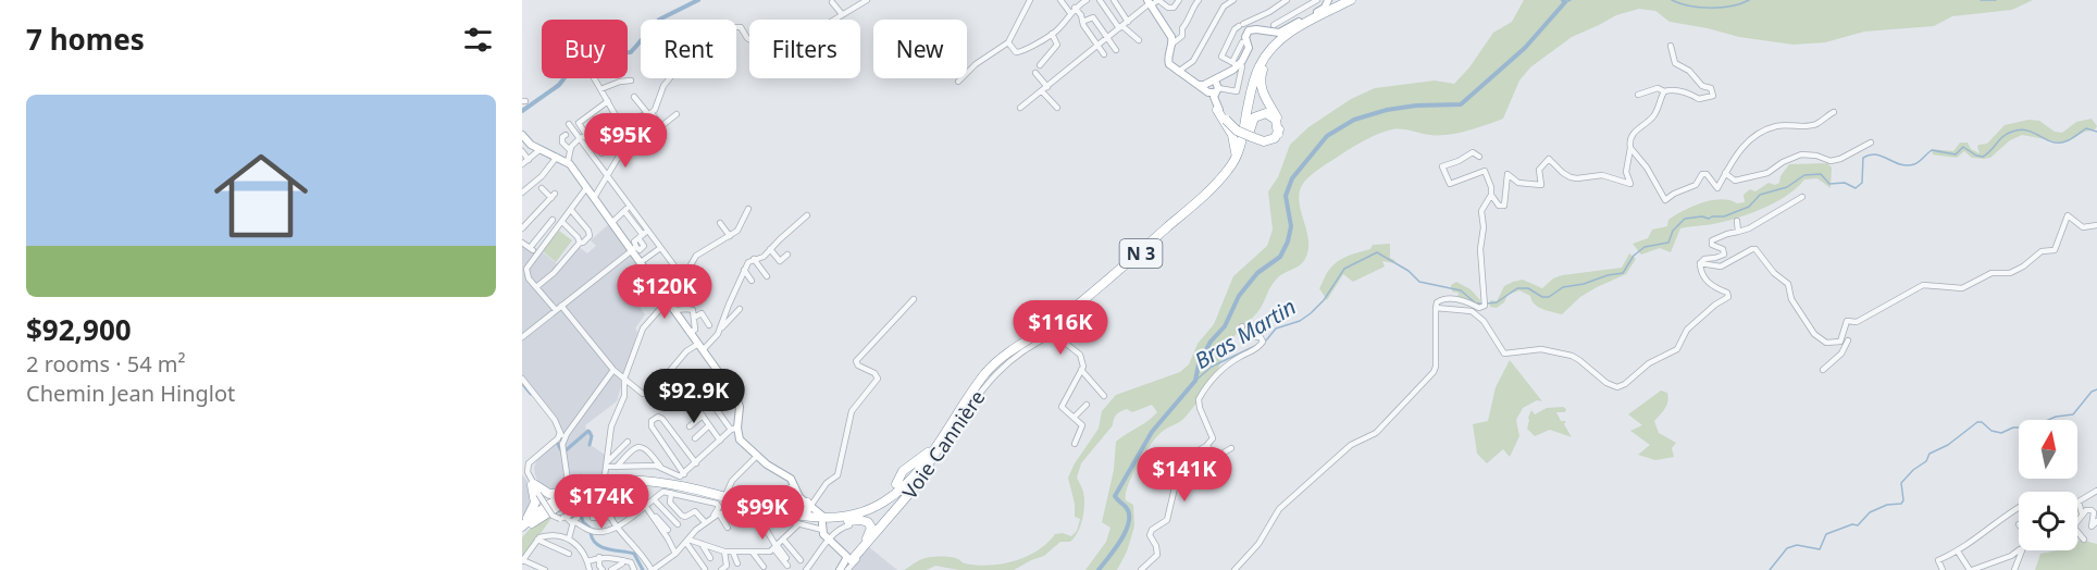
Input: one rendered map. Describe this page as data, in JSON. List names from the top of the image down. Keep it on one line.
{"streets":{"highway":["N 3"],"street":["Voie Cannière"]},"water":["Bras Martin"],"north":"top","page":{"heading":"7 homes","chip":["Buy","Rent","Filters","New"],"list":[{"name":"$92,900","note":"2 rooms · 54 m² · Chemin Jean Hinglot"}],"price":["$95K","$120K","$116K","$92.9K","$141K","$174K","$99K"]}}
